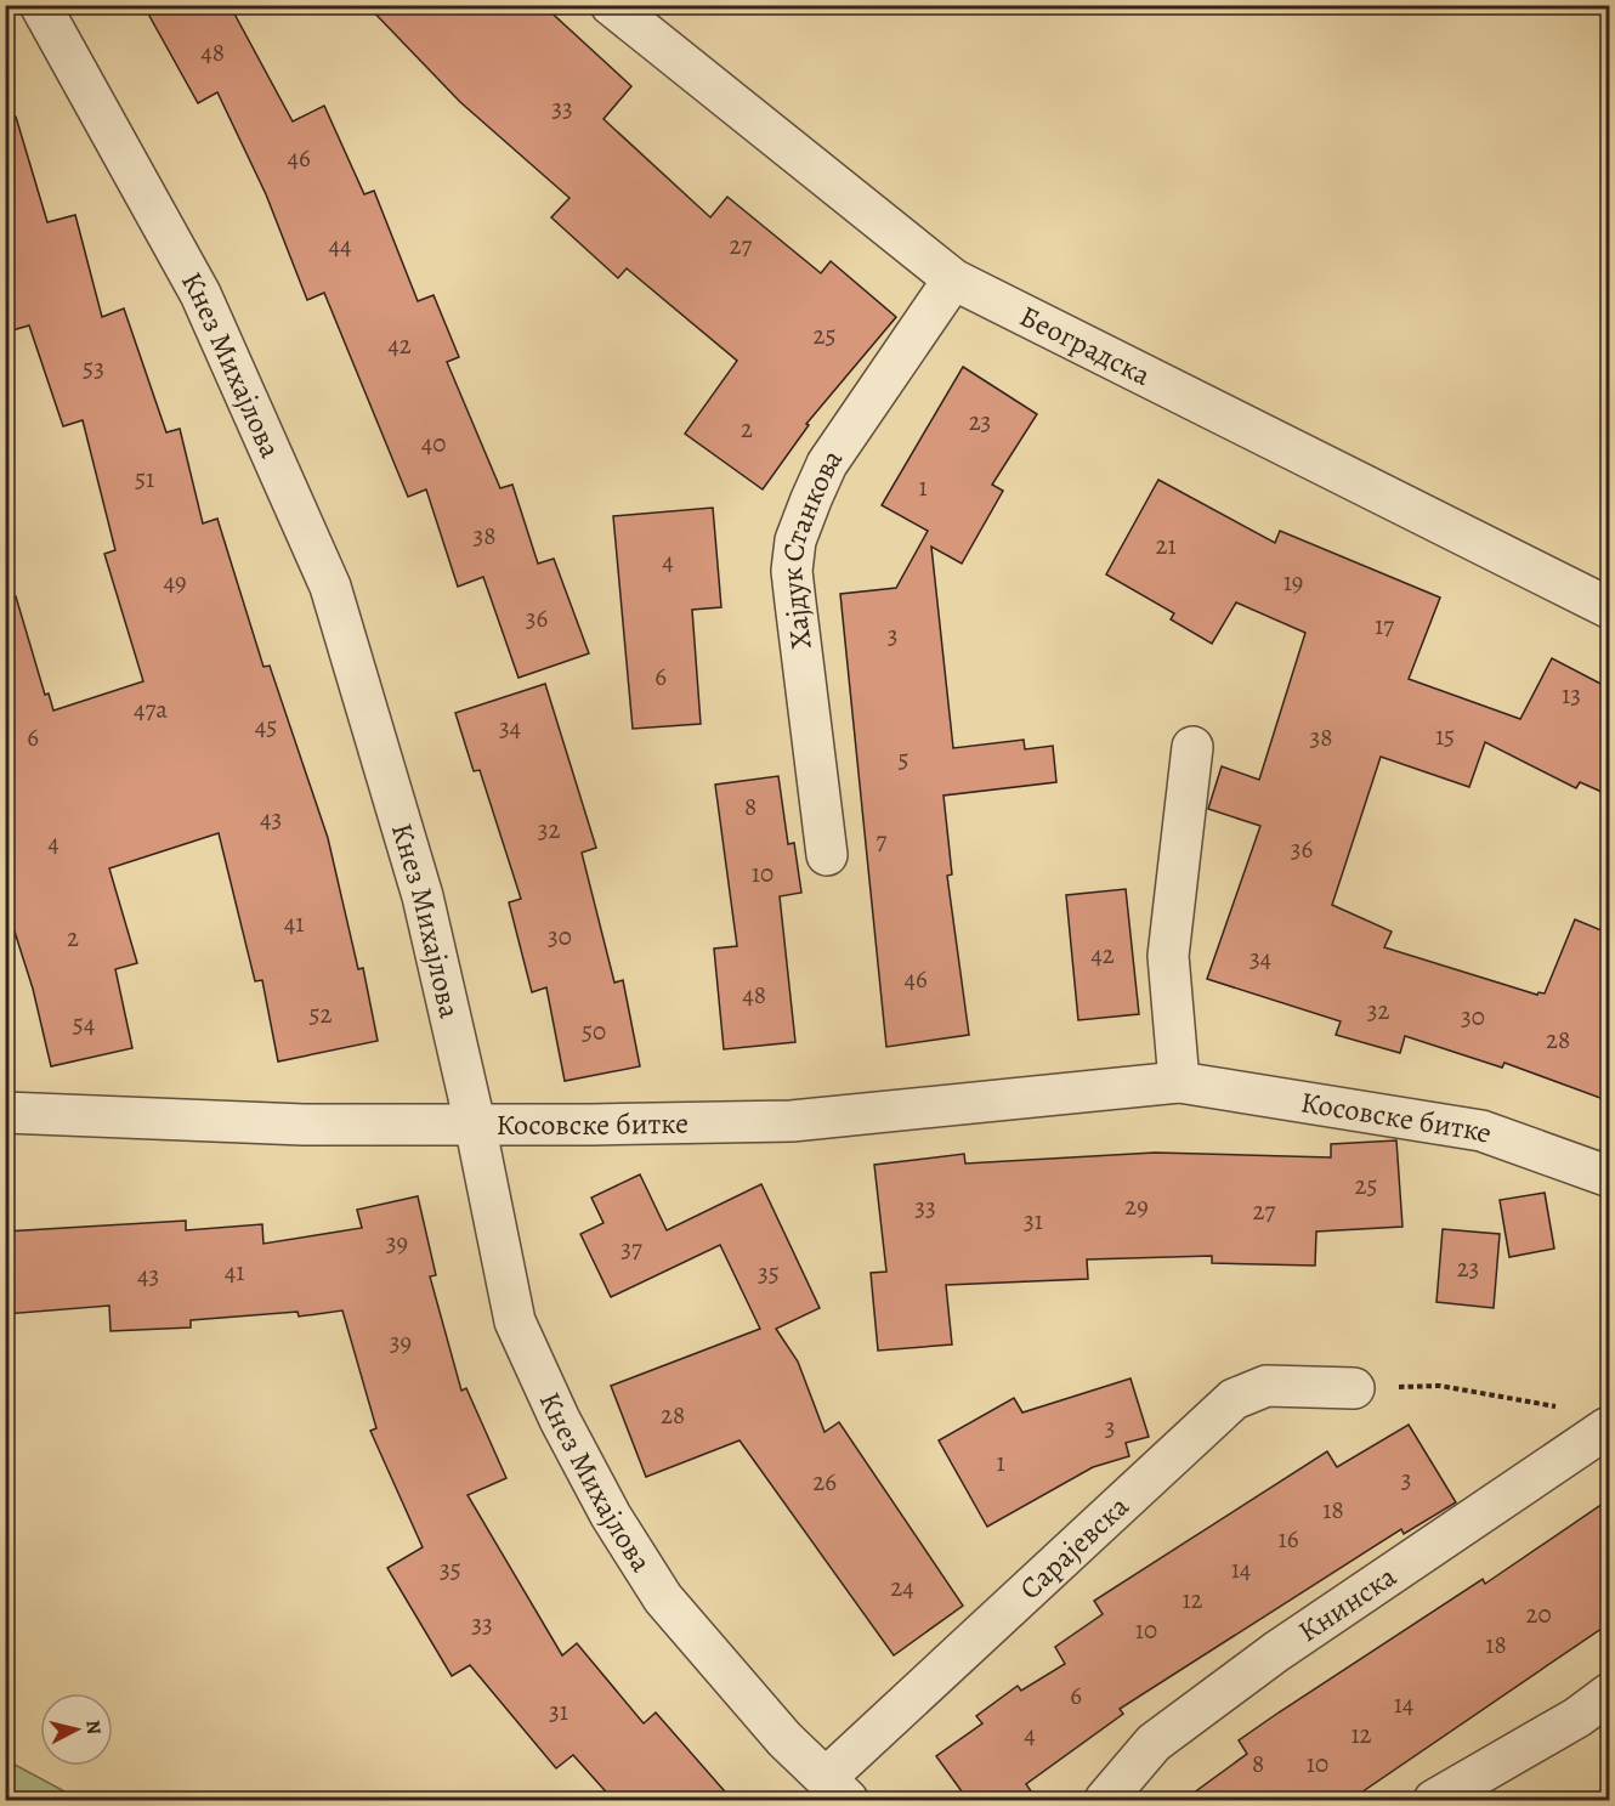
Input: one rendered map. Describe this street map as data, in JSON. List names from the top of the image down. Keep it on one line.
{"streets":{"street":["Београдска","Кнез Михајлова","Хајдук Станкова","Косовске битке","Сарајевска","Книнска"]},"crossings":[["Београдска","Хајдук Станкова"],["Кнез Михајлова","Косовске битке"],["Кнез Михајлова","Сарајевска"]],"house_numbers":["48","33","46","44","27","25","42","53","23","2","40","51","1","38","21","4","49","19","36","17","3","6","13","47a","45","34","15","6","38","5","8","43","32","7","4","36","10","41","30","2","42","34","46","48","32","52","30","54","50","28","25","29","33","27","31","39","37","23","41","35","43","39","28","3","1","3","26","18","16","35","14","24","12","20","33","10","18","6","14","31","4","12","8","10"],"north":"right"}
